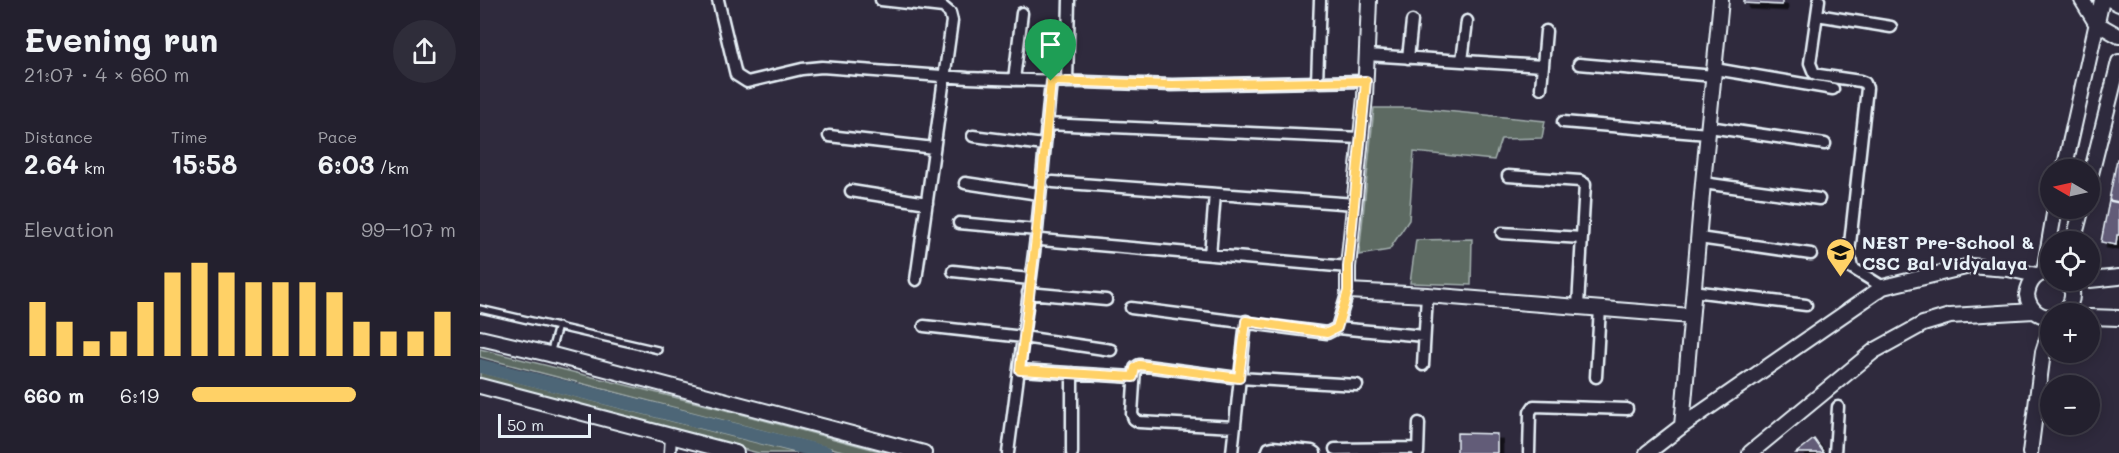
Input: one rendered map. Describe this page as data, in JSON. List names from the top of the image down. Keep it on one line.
{"places":{"school or university":["NEST Pre-School & CSC Bal Vidyalaya"]},"scale_bar":"50 m","north":"left","page":{"heading":["Evening run","21:07 · 4 × 660 m"],"stats":[["Distance","2.64 km"],["Time","15:58"],["Pace","6:03 /km"]],"map_buttons":["+","−"],"chart":["Elevation","99–107 m"],"list":[{"name":"660 m","note":"6:19"}],"scale":"50 m"}}
